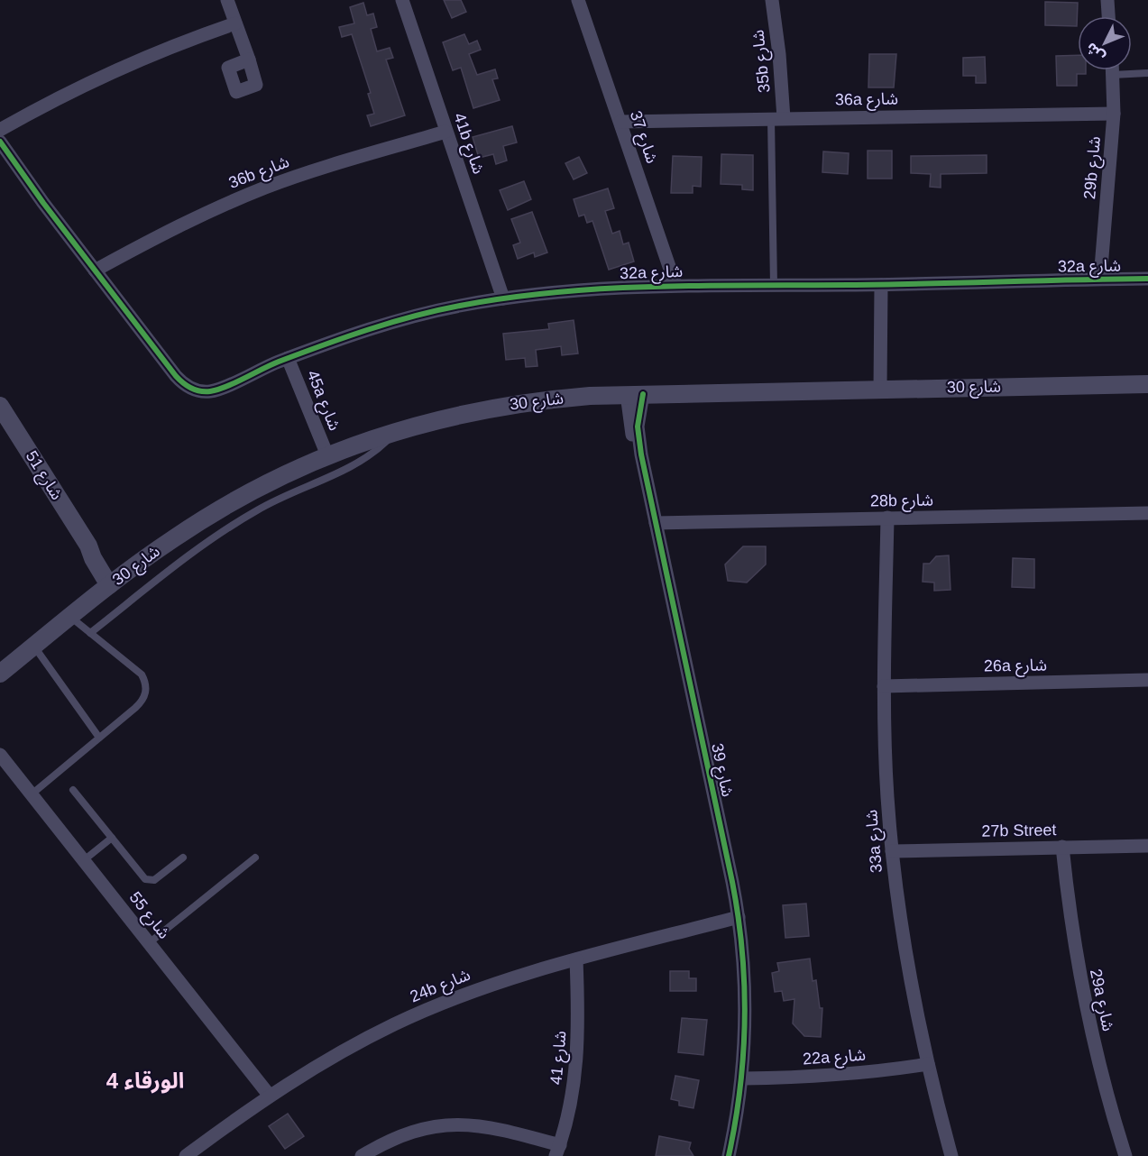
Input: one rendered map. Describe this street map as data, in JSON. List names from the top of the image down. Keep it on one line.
{"streets":{"street":["35b شارع","36a شارع","شارع 37","41b شارع","29b شارع","36b شارع","32a شارع","شارع 30","45a شارع","شارع 51","28b شارع","26a شارع","شارع 39","27b Street","33a شارع","شارع 55","24b شارع","29a شارع","22a شارع","شارع 41"]},"crossings":[["35b شارع","36a شارع"],["36a شارع","شارع 37"],["36a شارع","29b شارع"],["شارع 37","32a شارع"],["41b شارع","36b شارع"],["41b شارع","32a شارع"],["29b شارع","32a شارع"],["36b شارع","32a شارع"],["32a شارع","45a شارع"],["شارع 30","45a شارع"],["شارع 30","شارع 51"],["شارع 30","شارع 39"],["28b شارع","شارع 39"],["28b شارع","33a شارع"],["26a شارع","33a شارع"],["شارع 39","24b شارع"],["شارع 39","22a شارع"],["27b Street","33a شارع"],["27b Street","29a شارع"],["33a شارع","22a شارع"],["شارع 55","24b شارع"],["24b شارع","شارع 41"]],"districts":["الورقاء 4"],"north":"bottom left"}
